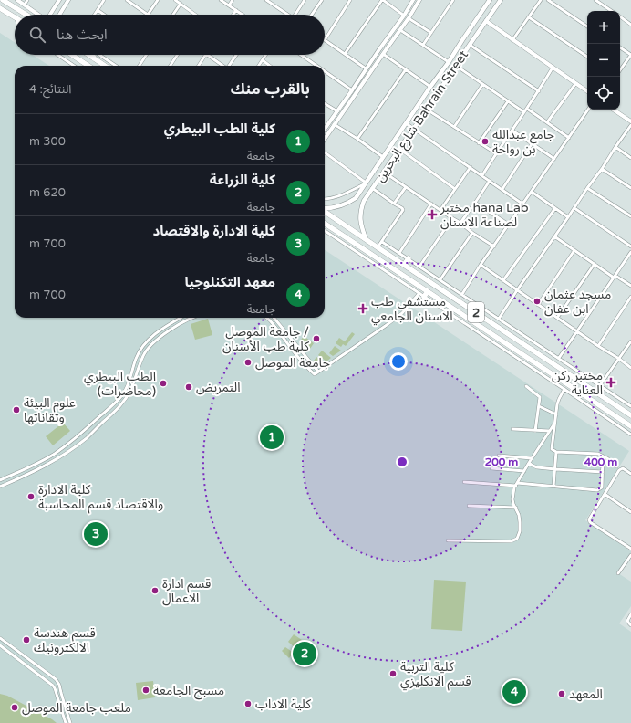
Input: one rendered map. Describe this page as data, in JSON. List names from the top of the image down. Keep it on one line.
{"streets":{"highway":["2"],"main road":["شارع البحرين Bahrain Street"]},"crossings":[["شارع البحرين Bahrain Street","2"]],"places":{"other":["جامع عبدالله بن رواحة","مسجد عثمان ابن عفان","جامعة الموصل / كلية طب الأسنان","جامعة الموصل","الطب البيطري (محاضرات)","التمريض","علوم البيئة وتقاناتها","كلية الادارة والاقتصاد قسم المحاسبة","قسم ادارة الاعمال","قسم هندسة الالكترونيك","كلية التربية قسم الانكليزي","مسبح الجامعة","المعهد","كلية الاداب","ملعب جامعة الموصل"],"health":["مختبر hana Lab لصناعة الاسنان","مستشفى طب الاسنان الجامعي","مختبر ركن العناية"]},"page":{"map_buttons":["+","−"],"search":"ابحث هنا","heading":["بالقرب منك","النتائج: 4"],"list":[{"mark":"1","name":"كلية الطب البيطري","note":"جامعة","value":"300 m"},{"mark":"2","name":"كلية الزراعة","note":"جامعة","value":"620 m"},{"mark":"3","name":"كلية الادارة والاقتصاد","note":"جامعة","value":"700 m"},{"mark":"4","name":"معهد التكنلوجيا","note":"جامعة","value":"700 m"}],"pins":["1","3","2","4"]},"rings":["200 m","400 m"]}
